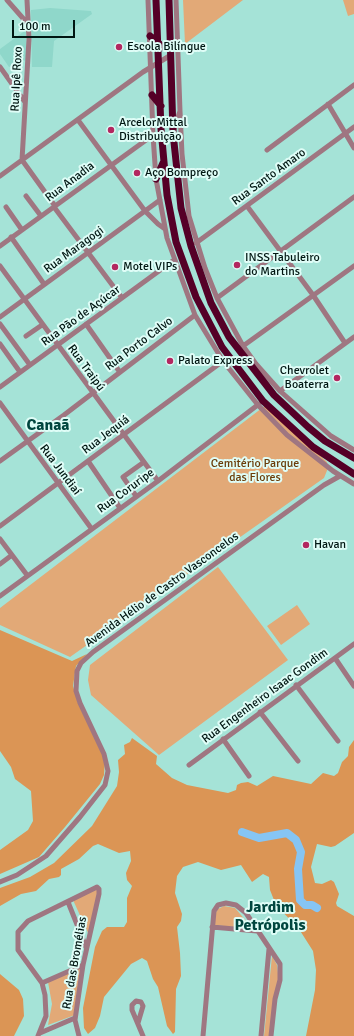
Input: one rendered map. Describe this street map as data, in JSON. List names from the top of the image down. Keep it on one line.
{"streets":{"street":["Rua Ipê Roxo","Rua Santo Amaro","Rua Anadia","Rua Maragogi","Rua Pão de Açúcar","Rua Porto Calvo","Rua Traipú","Rua Jequiá","Rua Jundiaí","Rua Coruripe","Avenida Hélio de Castro Vasconcelos","Rua Engenheiro Isaac Gondim","Rua das Bromélias"]},"crossings":[["Rua Maragogi","Rua Traipú"],["Rua Pão de Açúcar","Rua Traipú"],["Rua Porto Calvo","Rua Traipú"],["Rua Porto Calvo","Rua Jundiaí"],["Rua Traipú","Rua Jequiá"],["Rua Traipú","Rua Coruripe"],["Rua Jequiá","Rua Jundiaí"],["Rua Jundiaí","Rua Coruripe"]],"districts":["Canaã","Jardim Petrópolis"],"parks":["Cemitério Parque das Flores"],"places":["Escola Bilíngue","ArcelorMittal Distribuição","Aço Bompreço","INSS Tabuleiro do Martins","Motel VIPs","Palato Express","Chevrolet Boaterra","Havan"],"scale_bar":"100 m"}
